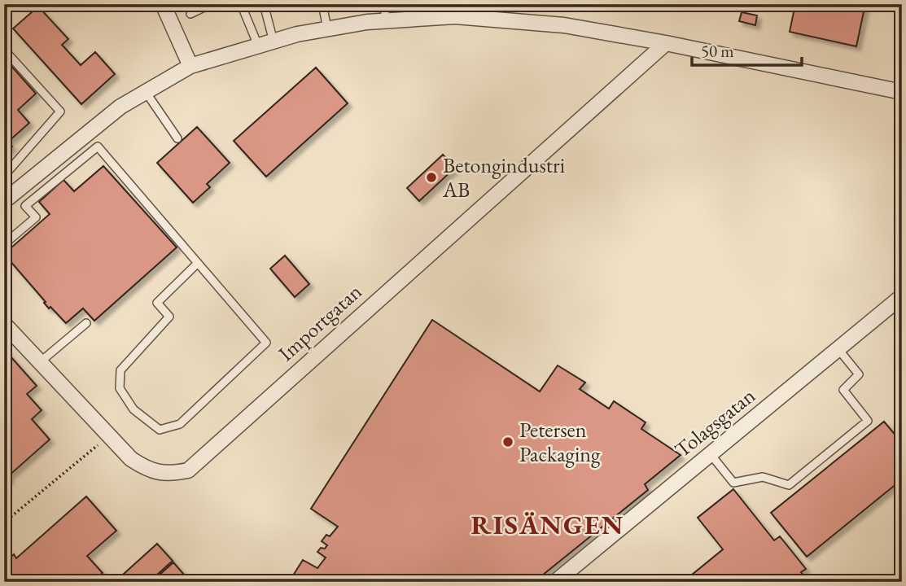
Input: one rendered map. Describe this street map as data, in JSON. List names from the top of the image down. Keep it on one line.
{"streets":{"street":["Importgatan","Tolagsgatan"]},"districts":["RISÄNGEN"],"places":["Betongindustri AB","Petersen Packaging"],"scale_bar":"50 m"}
